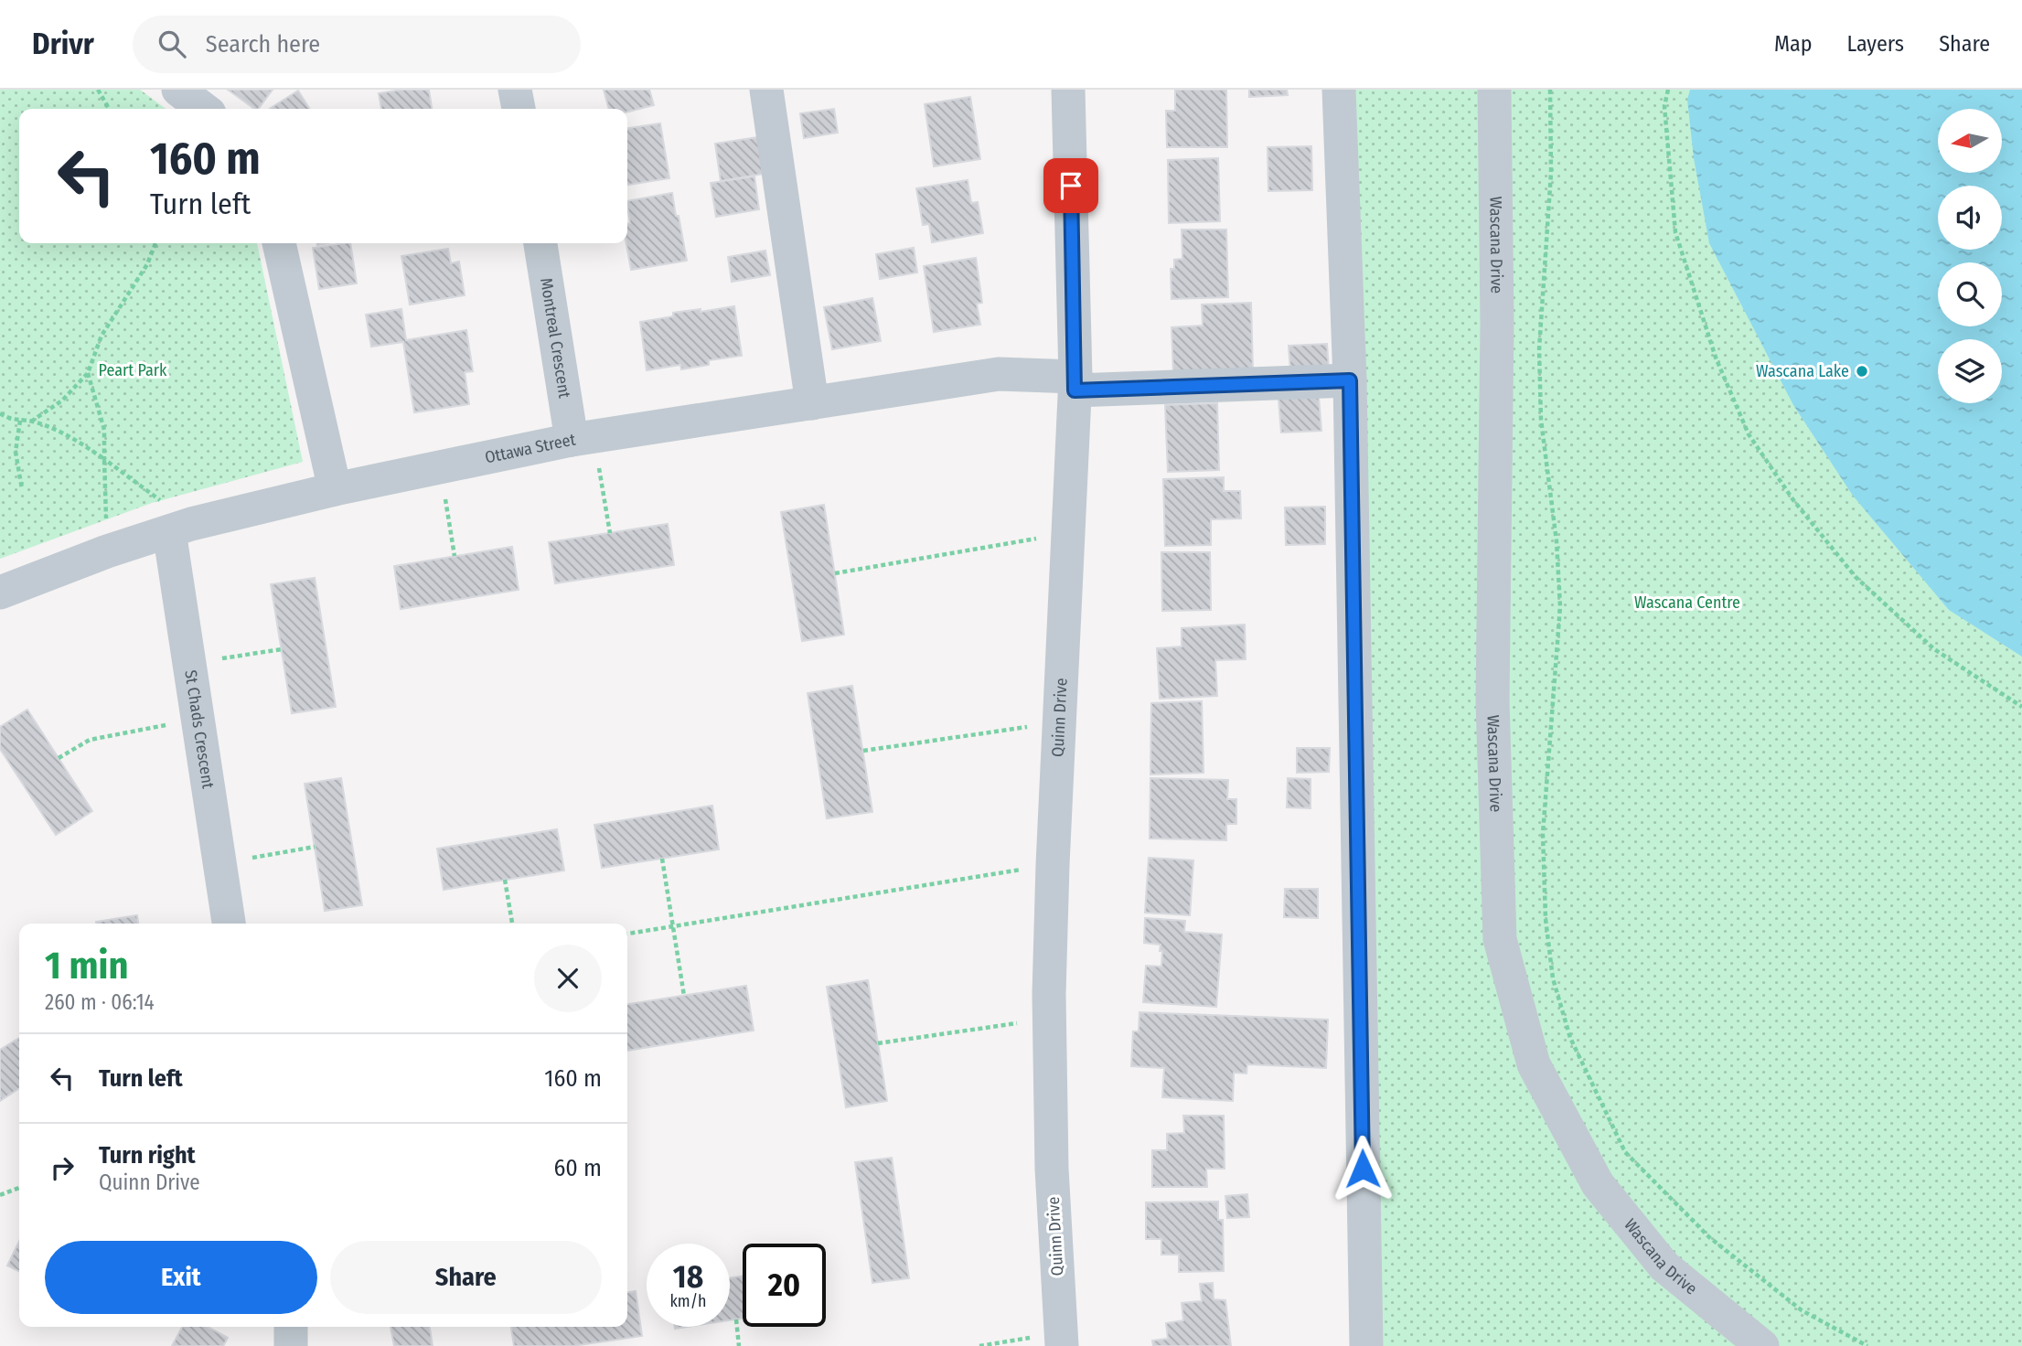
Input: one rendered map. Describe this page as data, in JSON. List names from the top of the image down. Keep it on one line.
{"streets":{"street":["Wascana Drive","Montreal Crescent","Ottawa Street","Quinn Drive","St Chads Crescent"]},"crossings":[["Montreal Crescent","Ottawa Street"],["Ottawa Street","Quinn Drive"],["Ottawa Street","St Chads Crescent"]],"parks":["Peart Park","Wascana Centre"],"places":["Wascana Lake"],"north":"left","page":{"header":"Drivr","search":"Search here","nav":["Map","Layers","Share"],"turn":["160 m","Turn left"],"heading":["1 min","260 m · 06:14"],"list":[{"name":"Turn left","value":"160 m"},{"name":"Turn right","note":"Quinn Drive","value":"60 m"}],"buttons":["Exit","Share"],"speed":"18 km/h","limit":"20"}}
